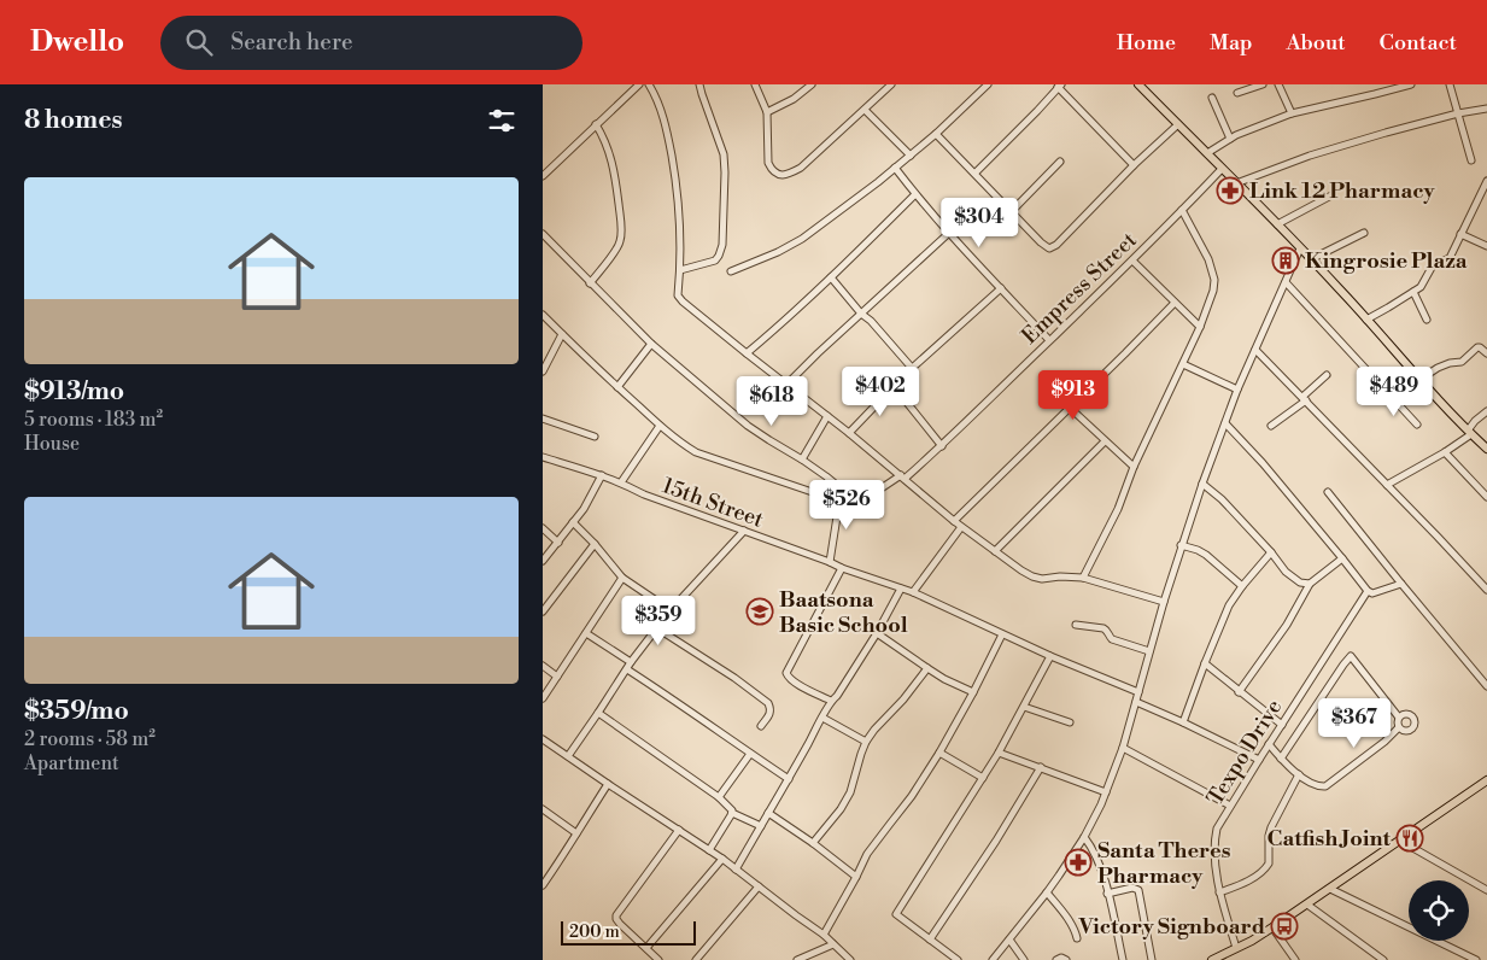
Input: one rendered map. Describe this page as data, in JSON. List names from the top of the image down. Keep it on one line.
{"streets":{"street":["Empress Street","15th Street","Texpo Drive"]},"places":{"pharmacy":["Link 12 Pharmacy","Santa Theres Pharmacy"],"building":["Kingrosie Plaza"],"school or university":["Baatsona Basic School"],"restaurant":["Catfish Joint"],"bus stop":["Victory Signboard"]},"scale_bar":"200 m","page":{"header":"Dwello","search":"Search here","nav":["Home","Map","About","Contact"],"heading":"8 homes","list":[{"name":"$913/mo","note":"5 rooms · 183 m² · House"},{"name":"$359/mo","note":"2 rooms · 58 m² · Apartment"}],"price":["$304","$402","$489","$913","$618","$526","$359","$367"],"scale":"200 m"}}
